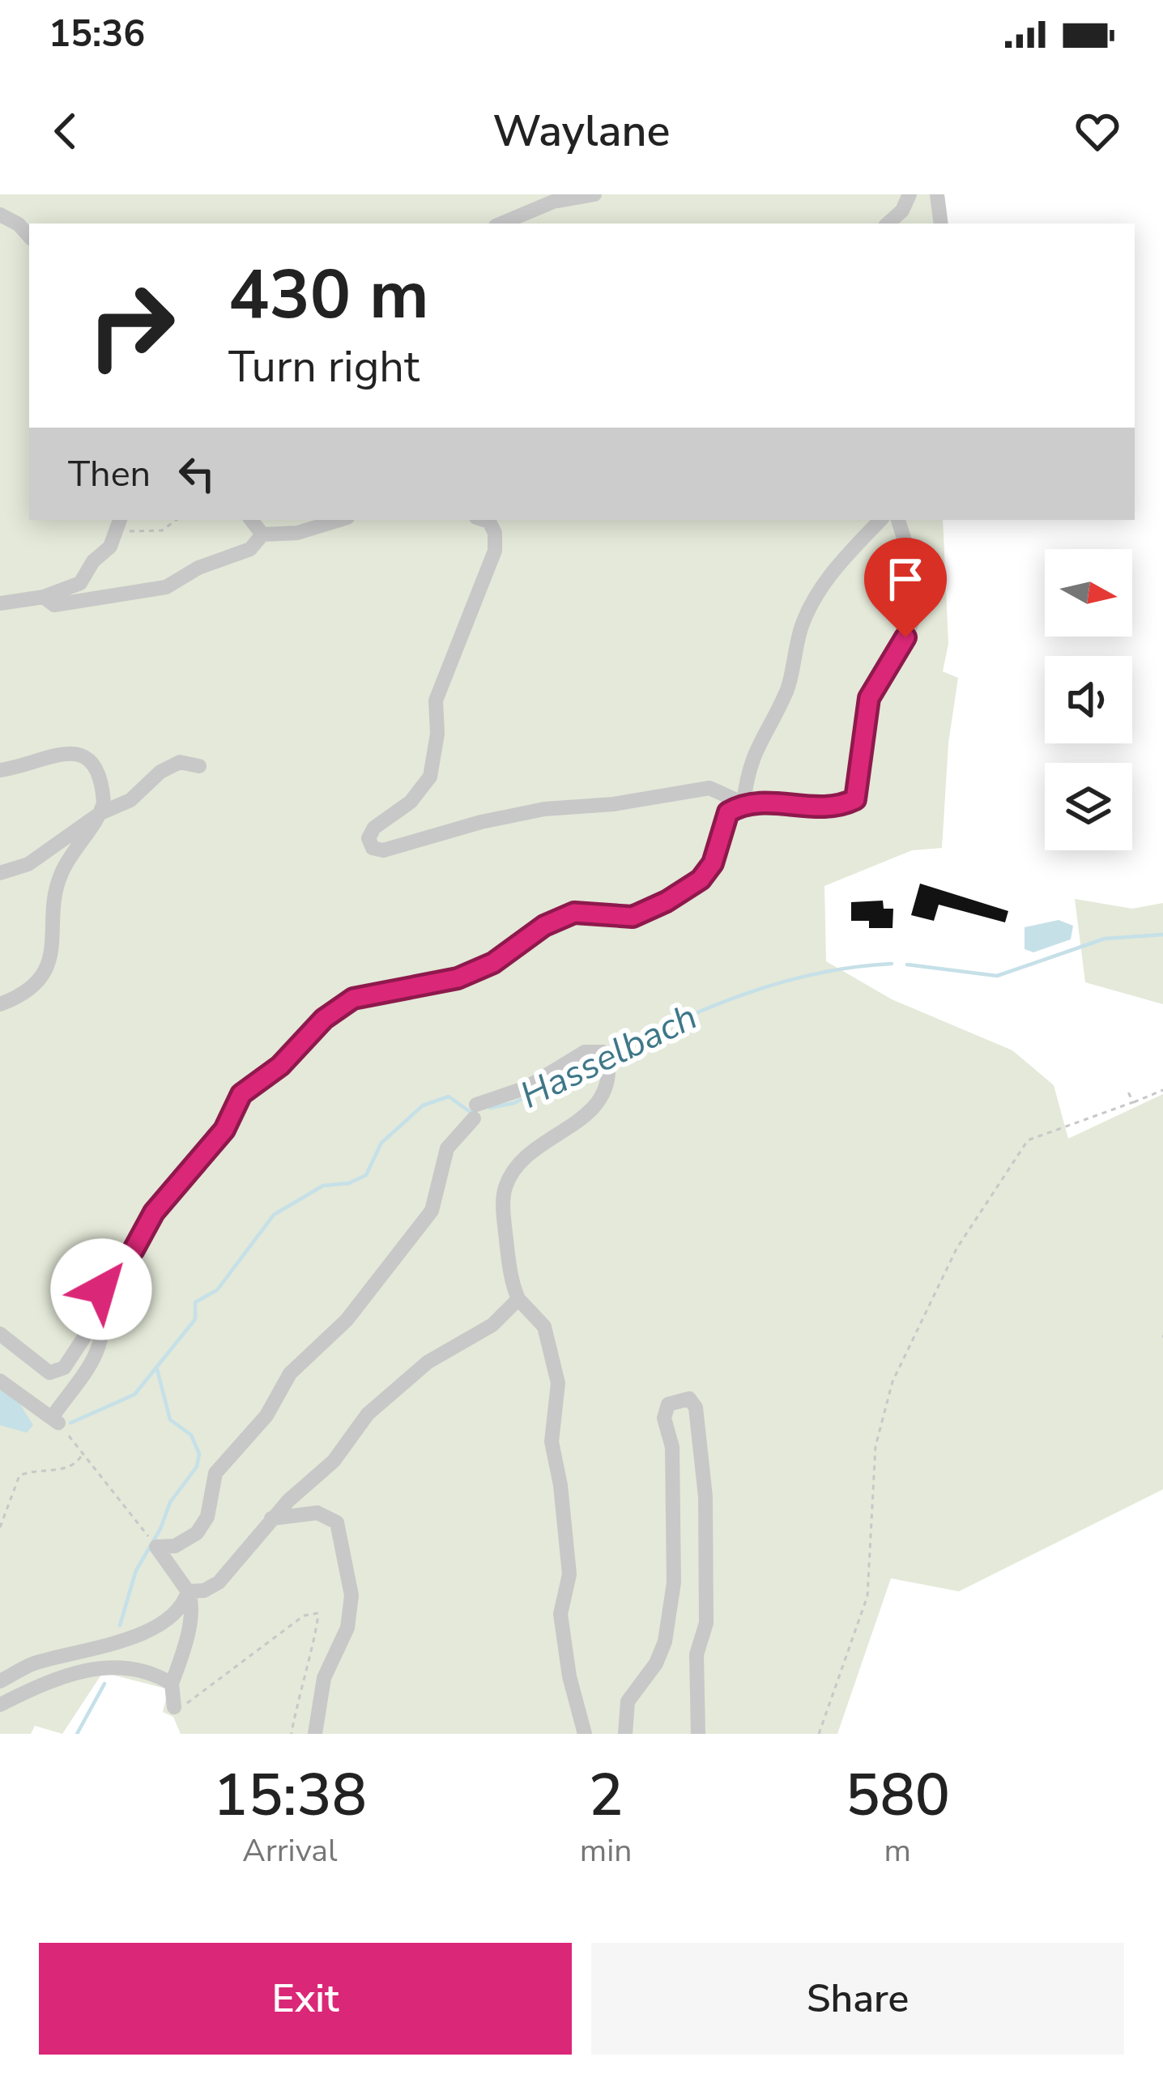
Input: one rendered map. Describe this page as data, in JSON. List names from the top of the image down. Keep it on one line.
{"water":["Hasselbach"],"north":"right","page":{"status":"15:36","header":"Waylane","turn":["430 m","Turn right"],"then":"Then","eta":["15:38","Arrival","2","min","580","m"],"buttons":["Exit","Share"]}}
